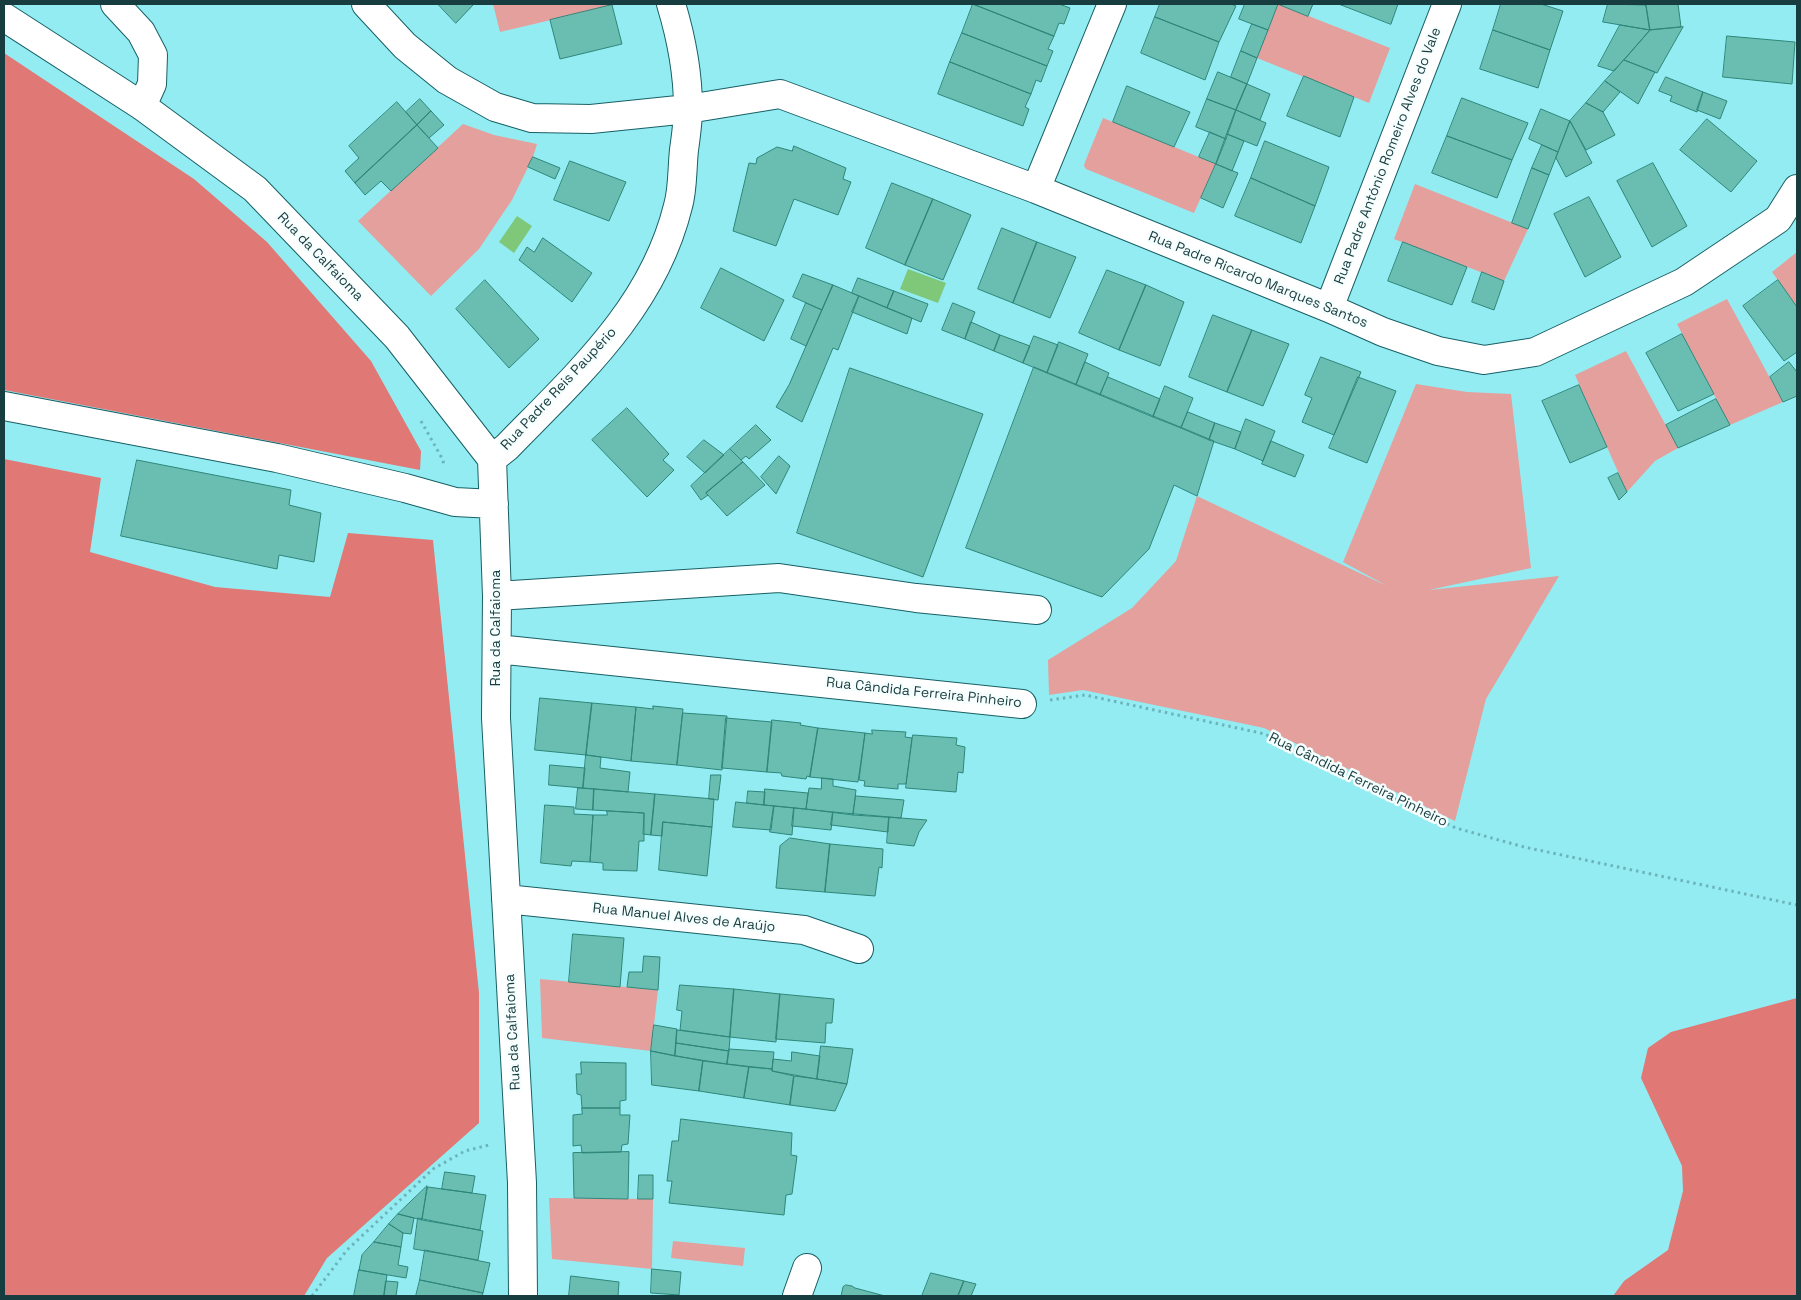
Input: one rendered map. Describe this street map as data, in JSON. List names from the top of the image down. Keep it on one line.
{"streets":{"street":["Rua Padre António Romeiro Alves do Vale","Rua da Calfaioma","Rua Padre Ricardo Marques Santos","Rua Padre Reis Paupério","Rua Cândida Ferreira Pinheiro","Rua Manuel Alves de Araújo"]},"crossings":[["Rua Padre António Romeiro Alves do Vale","Rua Padre Ricardo Marques Santos"],["Rua da Calfaioma","Rua Padre Reis Paupério"],["Rua da Calfaioma","Rua Cândida Ferreira Pinheiro"],["Rua da Calfaioma","Rua Manuel Alves de Araújo"],["Rua Padre Ricardo Marques Santos","Rua Padre Reis Paupério"]]}
